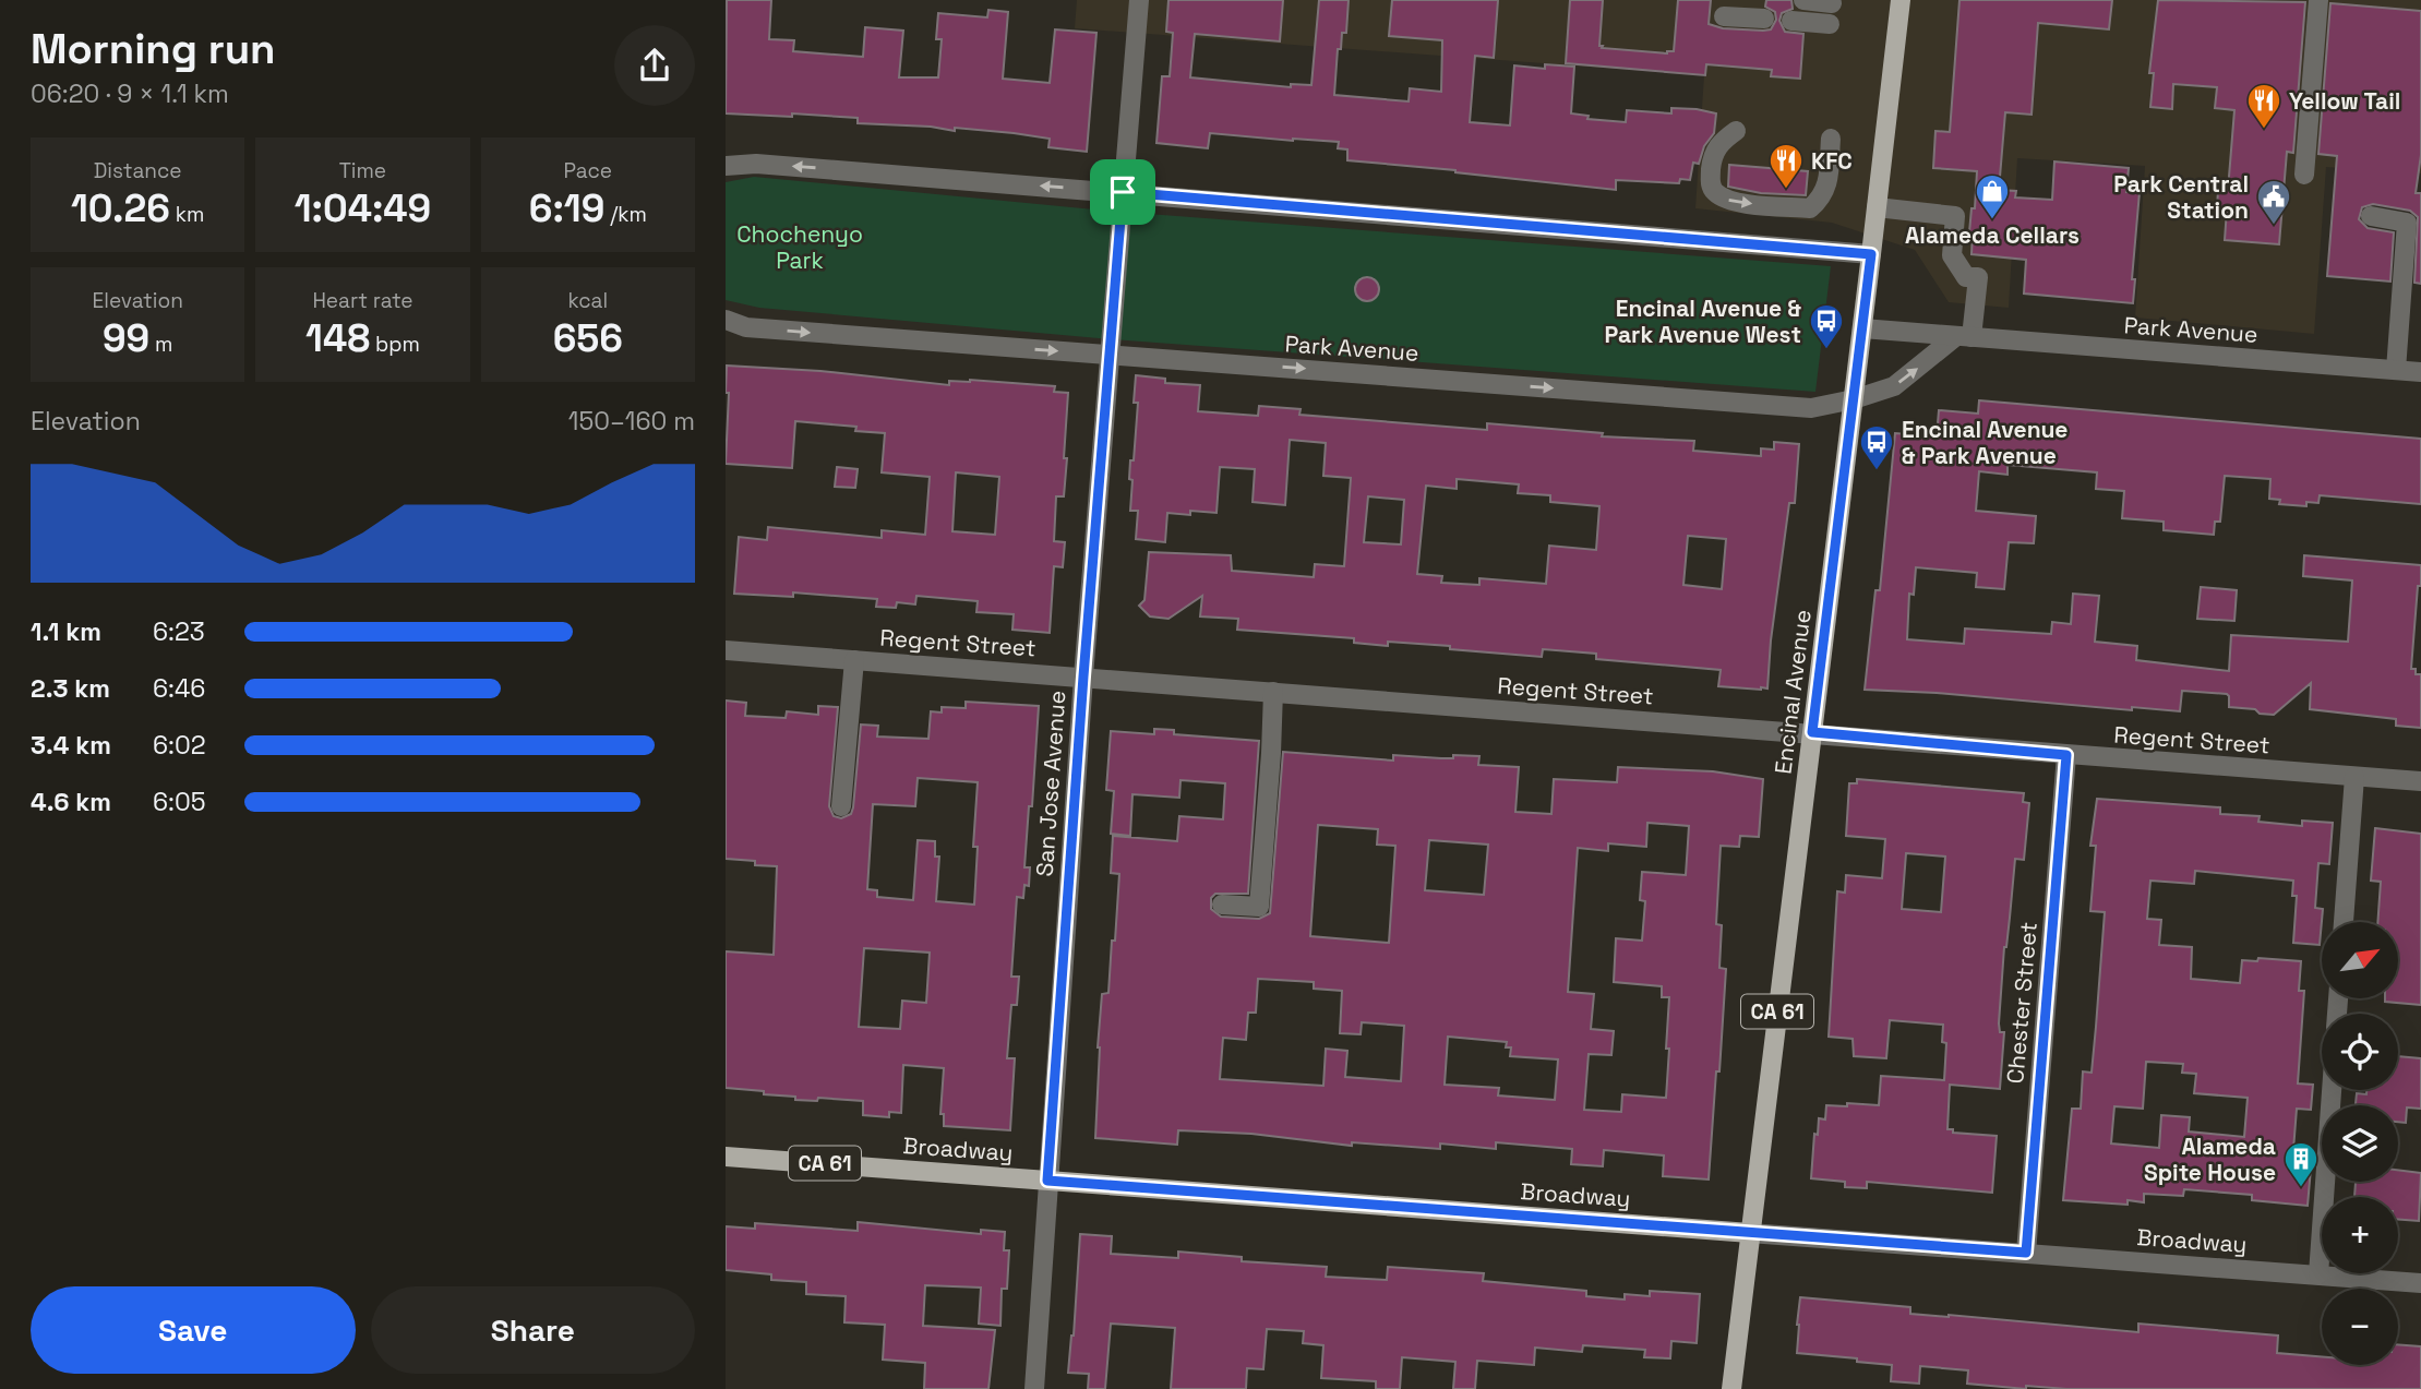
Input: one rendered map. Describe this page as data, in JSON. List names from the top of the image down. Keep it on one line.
{"streets":{"main road":["Encinal Avenue","CA 61","Broadway"],"street":["Park Avenue","Regent Street","San Jose Avenue","Chester Street"]},"crossings":[["Park Avenue","Encinal Avenue"],["Park Avenue","San Jose Avenue"],["Regent Street","Encinal Avenue"],["Regent Street","San Jose Avenue"],["Regent Street","Chester Street"],["Encinal Avenue","Broadway"],["San Jose Avenue","Broadway"],["Chester Street","Broadway"]],"parks":["Chochenyo Park"],"places":{"restaurant":["Yellow Tail","KFC"],"shop":["Alameda Cellars"],"public building":["Park Central Station"],"bus stop":["Encinal Avenue & Park Avenue West","Encinal Avenue & Park Avenue"],"building":["Alameda Spite House"]},"north":"top right","page":{"heading":["Morning run","06:20 · 9 × 1.1 km"],"stats":[["Distance","10.26 km"],["Time","1:04:49"],["Pace","6:19 /km"],["Elevation","99 m"],["Heart rate","148 bpm"],["kcal","656"]],"chart":["Elevation","150–160 m"],"list":[{"name":"1.1 km","note":"6:23"},{"name":"2.3 km","note":"6:46"},{"name":"3.4 km","note":"6:02"},{"name":"4.6 km","note":"6:05"}],"map_buttons":["+","−"],"buttons":["Save","Share"]}}
